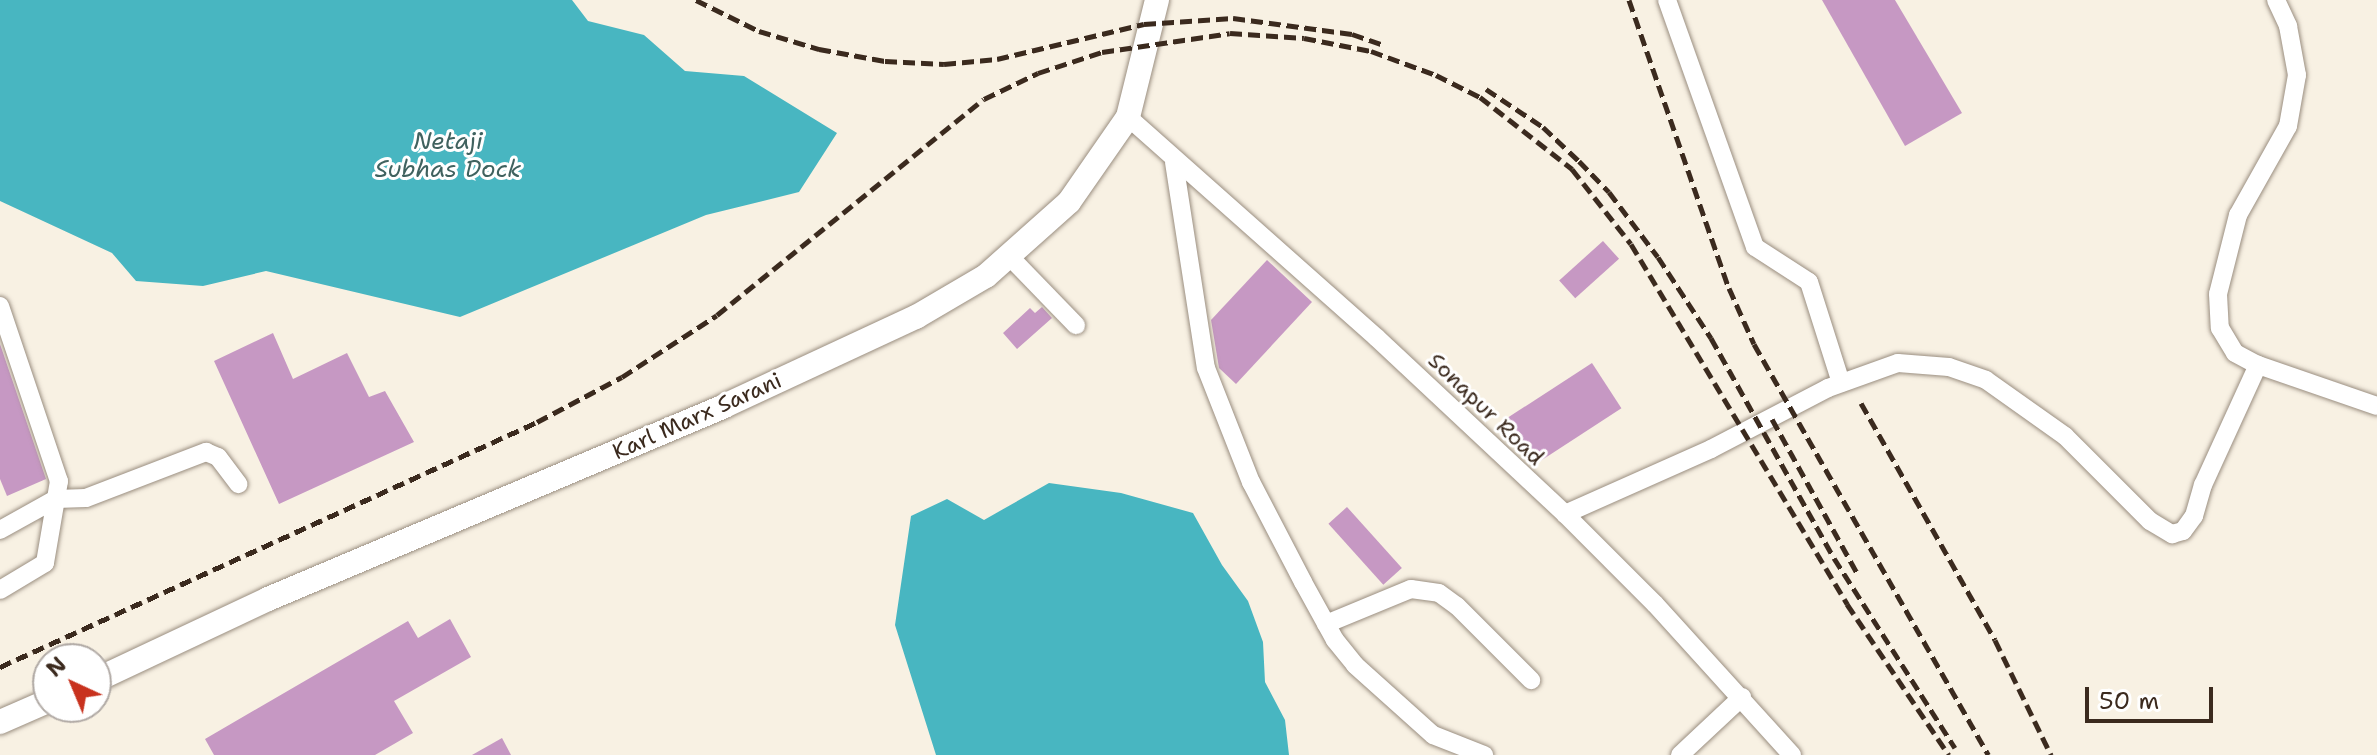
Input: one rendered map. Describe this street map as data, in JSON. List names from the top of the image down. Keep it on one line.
{"streets":{"main road":["Karl Marx Sarani"],"street":["Sonapur Road"]},"crossings":[["Sonapur Road","Karl Marx Sarani"]],"water":["Netaji Subhas Dock"],"scale_bar":"50 m","north":"top left"}
